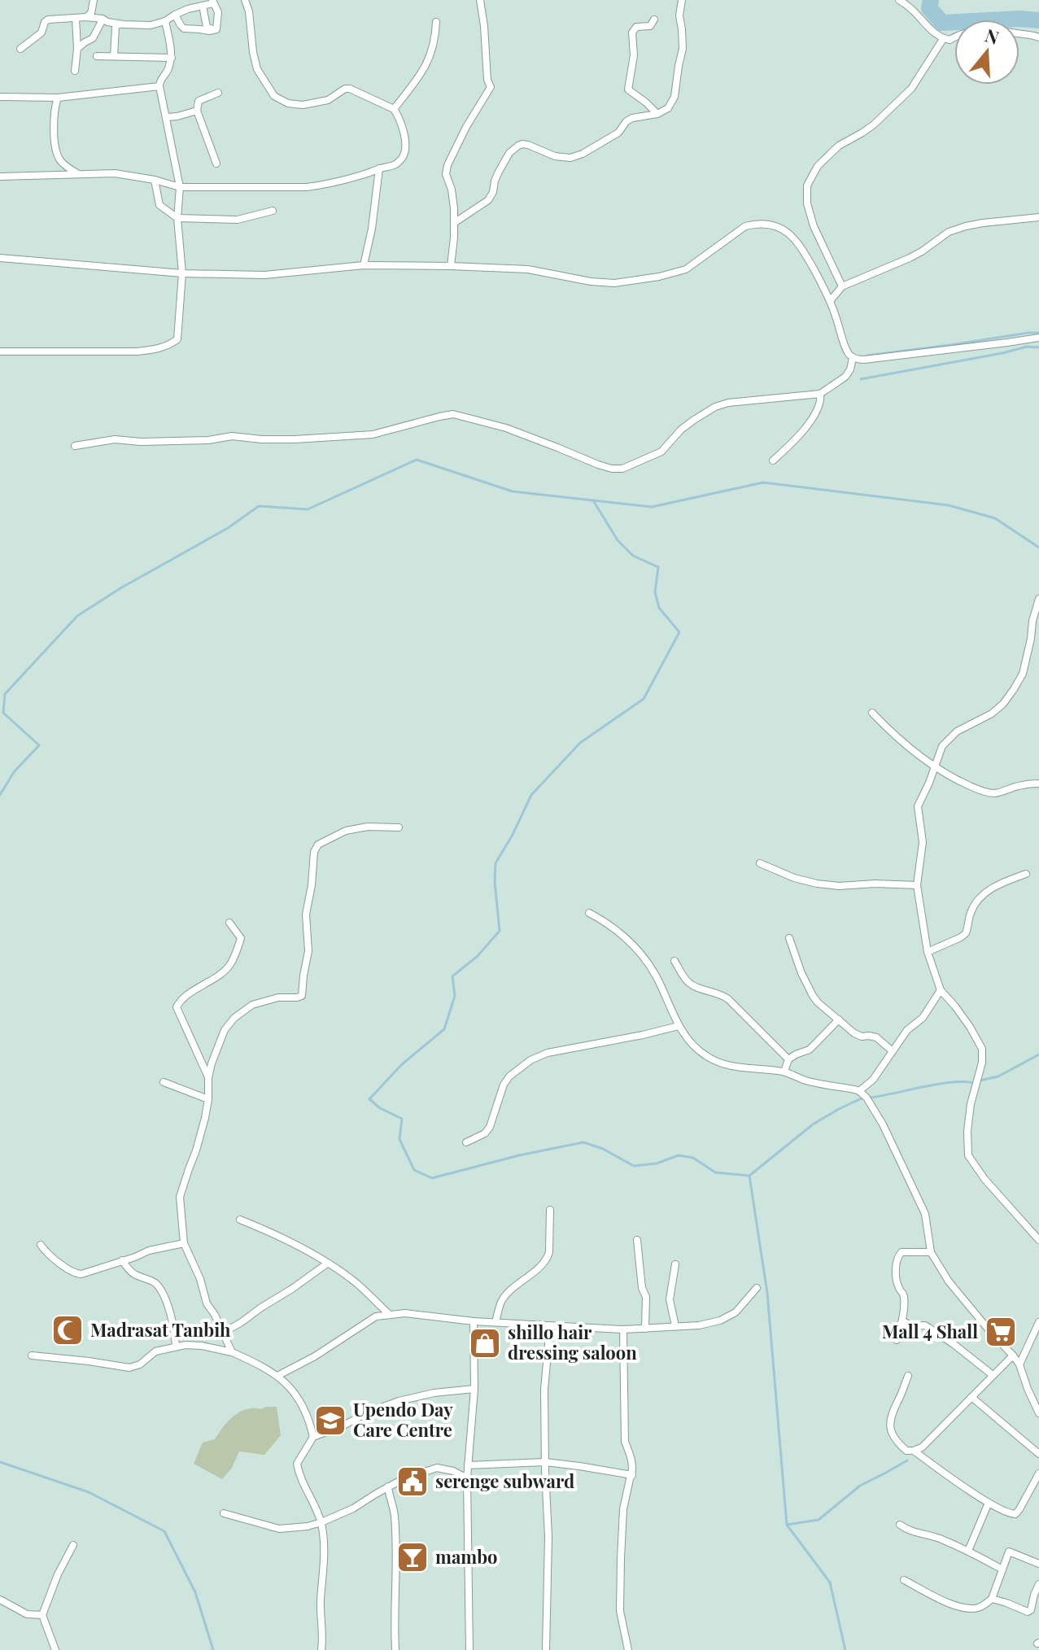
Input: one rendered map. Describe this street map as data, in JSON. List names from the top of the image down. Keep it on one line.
{"places":{"mosque":["Madrasat Tanbih"],"supermarket":["Mall 4 Shall"],"shop":["shillo hair dressing saloon"],"school or university":["Upendo Day Care Centre"],"public building":["serenge subward"],"bar":["mambo"]},"north":"top"}
